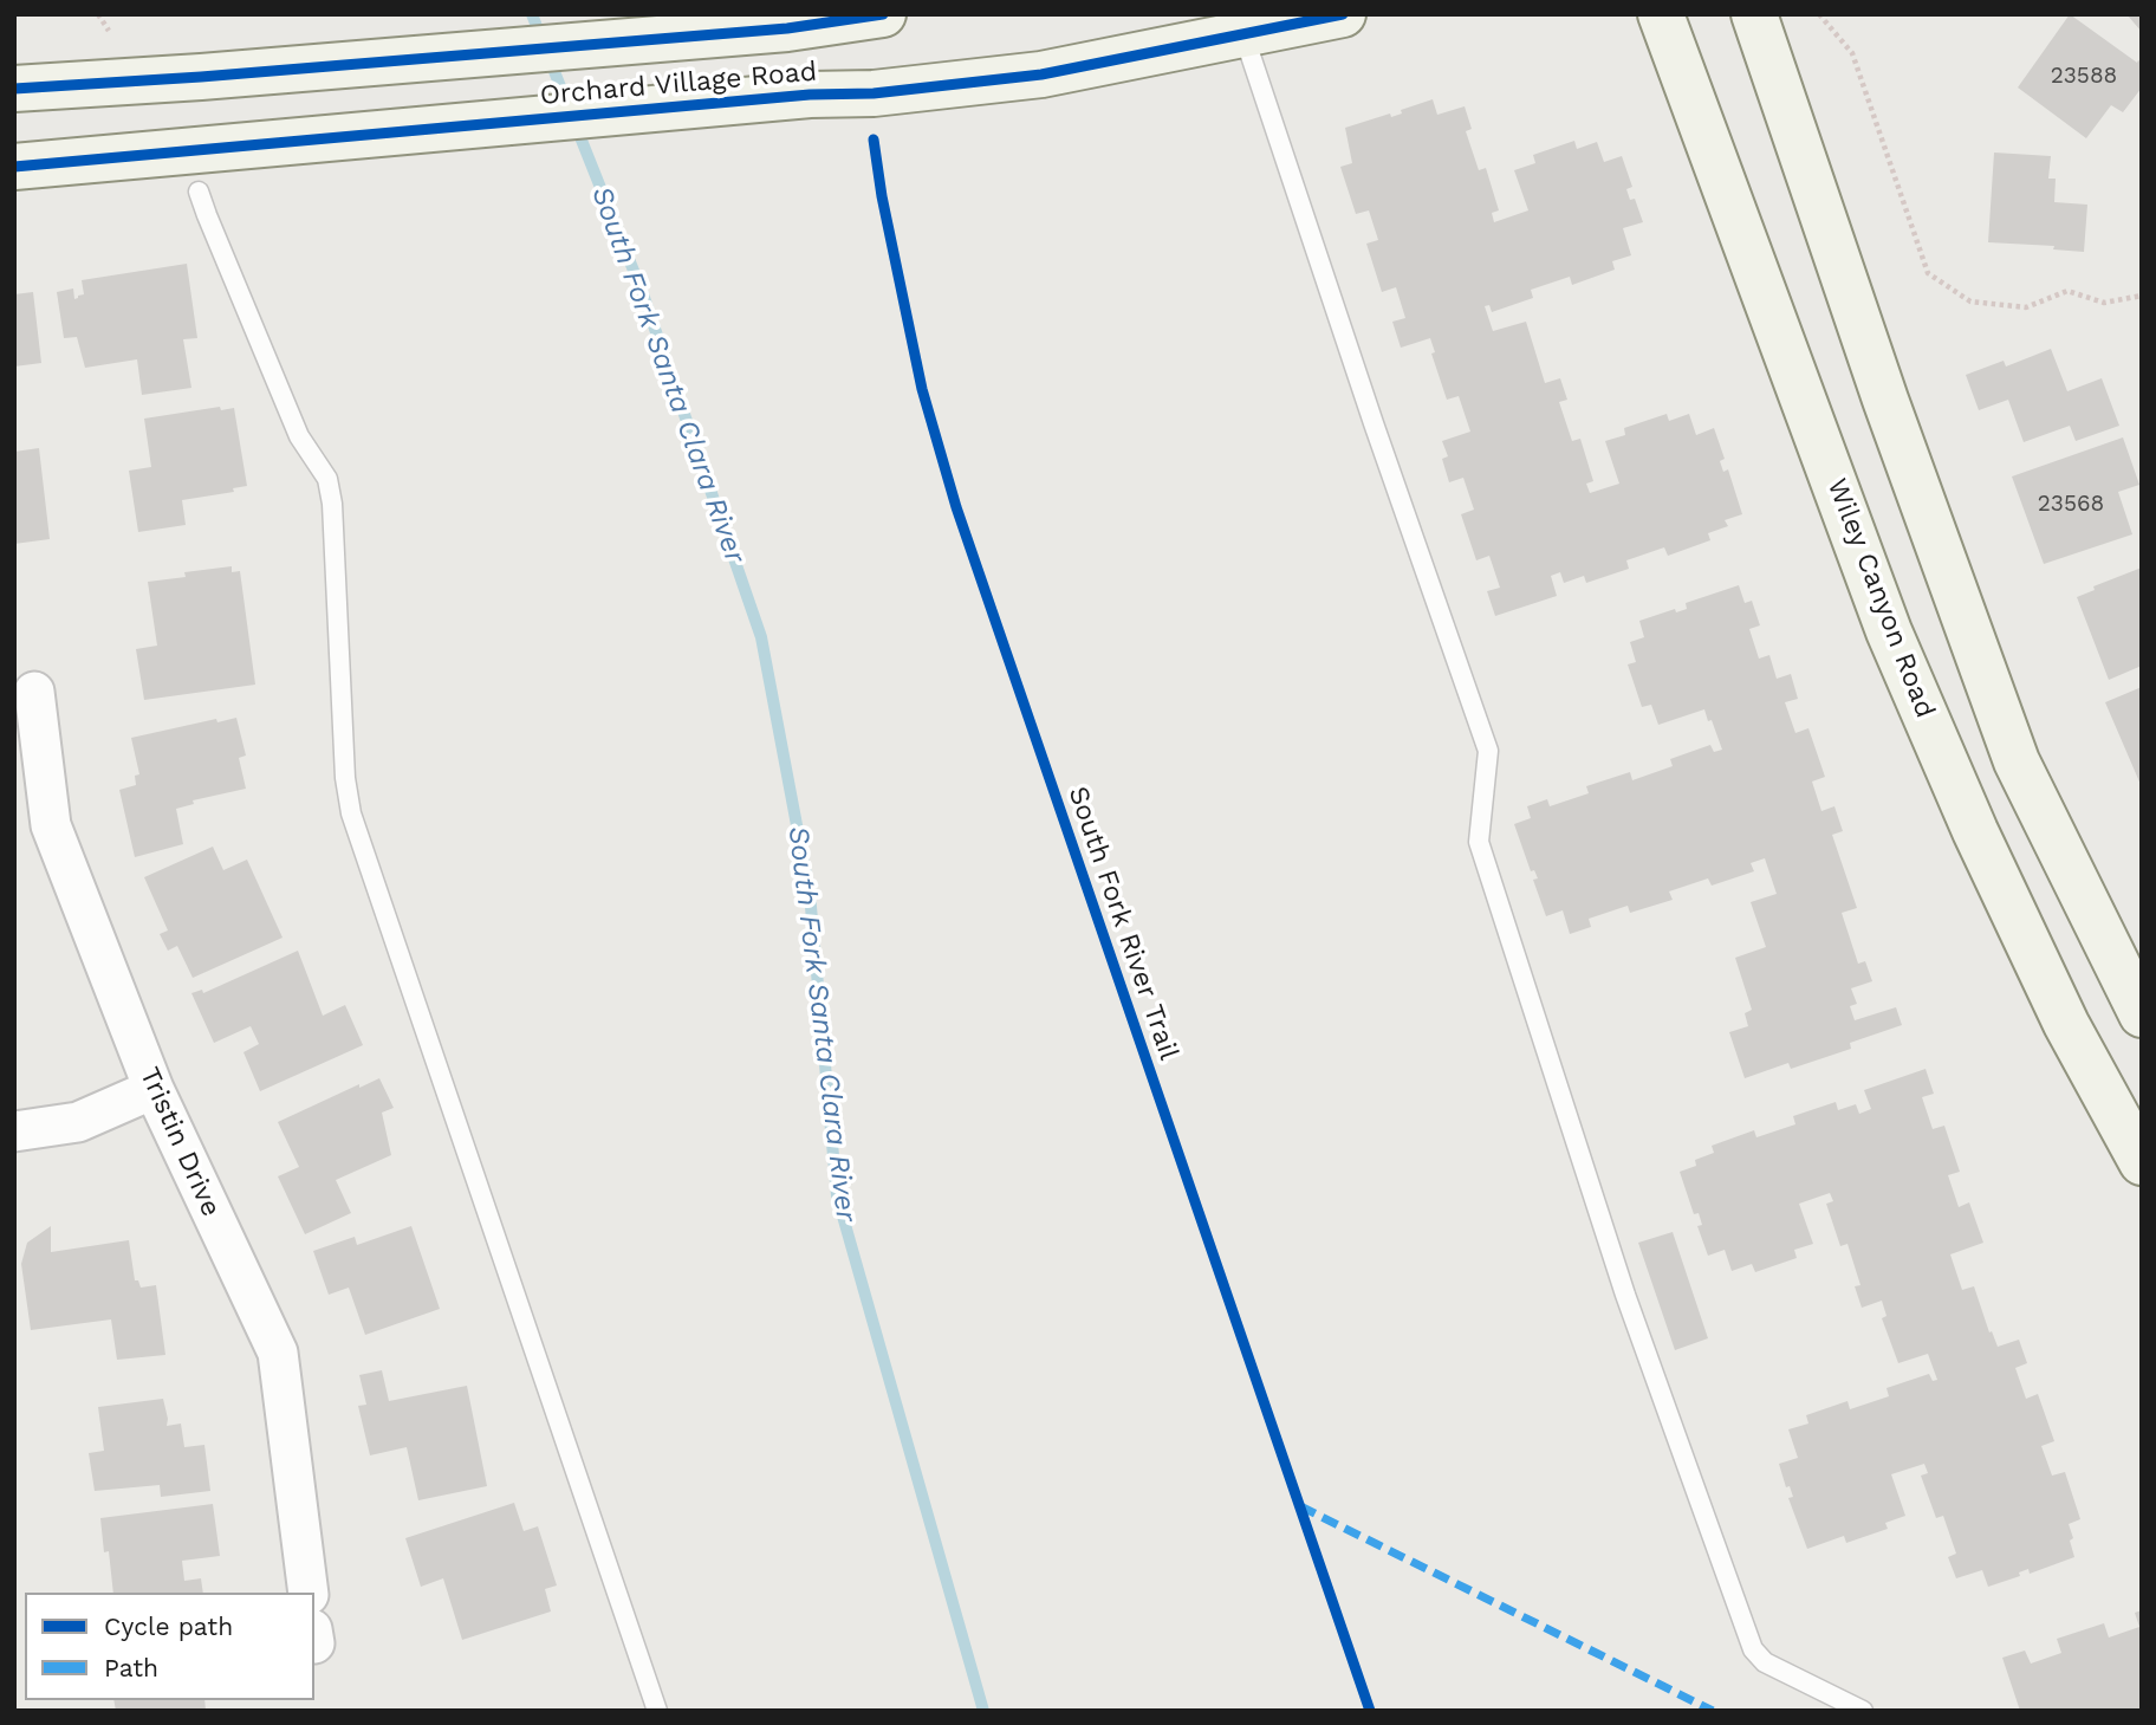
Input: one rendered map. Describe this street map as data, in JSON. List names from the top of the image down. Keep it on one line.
{"streets":{"main road":["Orchard Village Road","Wiley Canyon Road"],"street":["Tristin Drive"],"cycle path":["South Fork River Trail"]},"water":["South Fork Santa Clara River"],"house_numbers":["23588","23568"],"legend":["Cycle path","Path"]}
